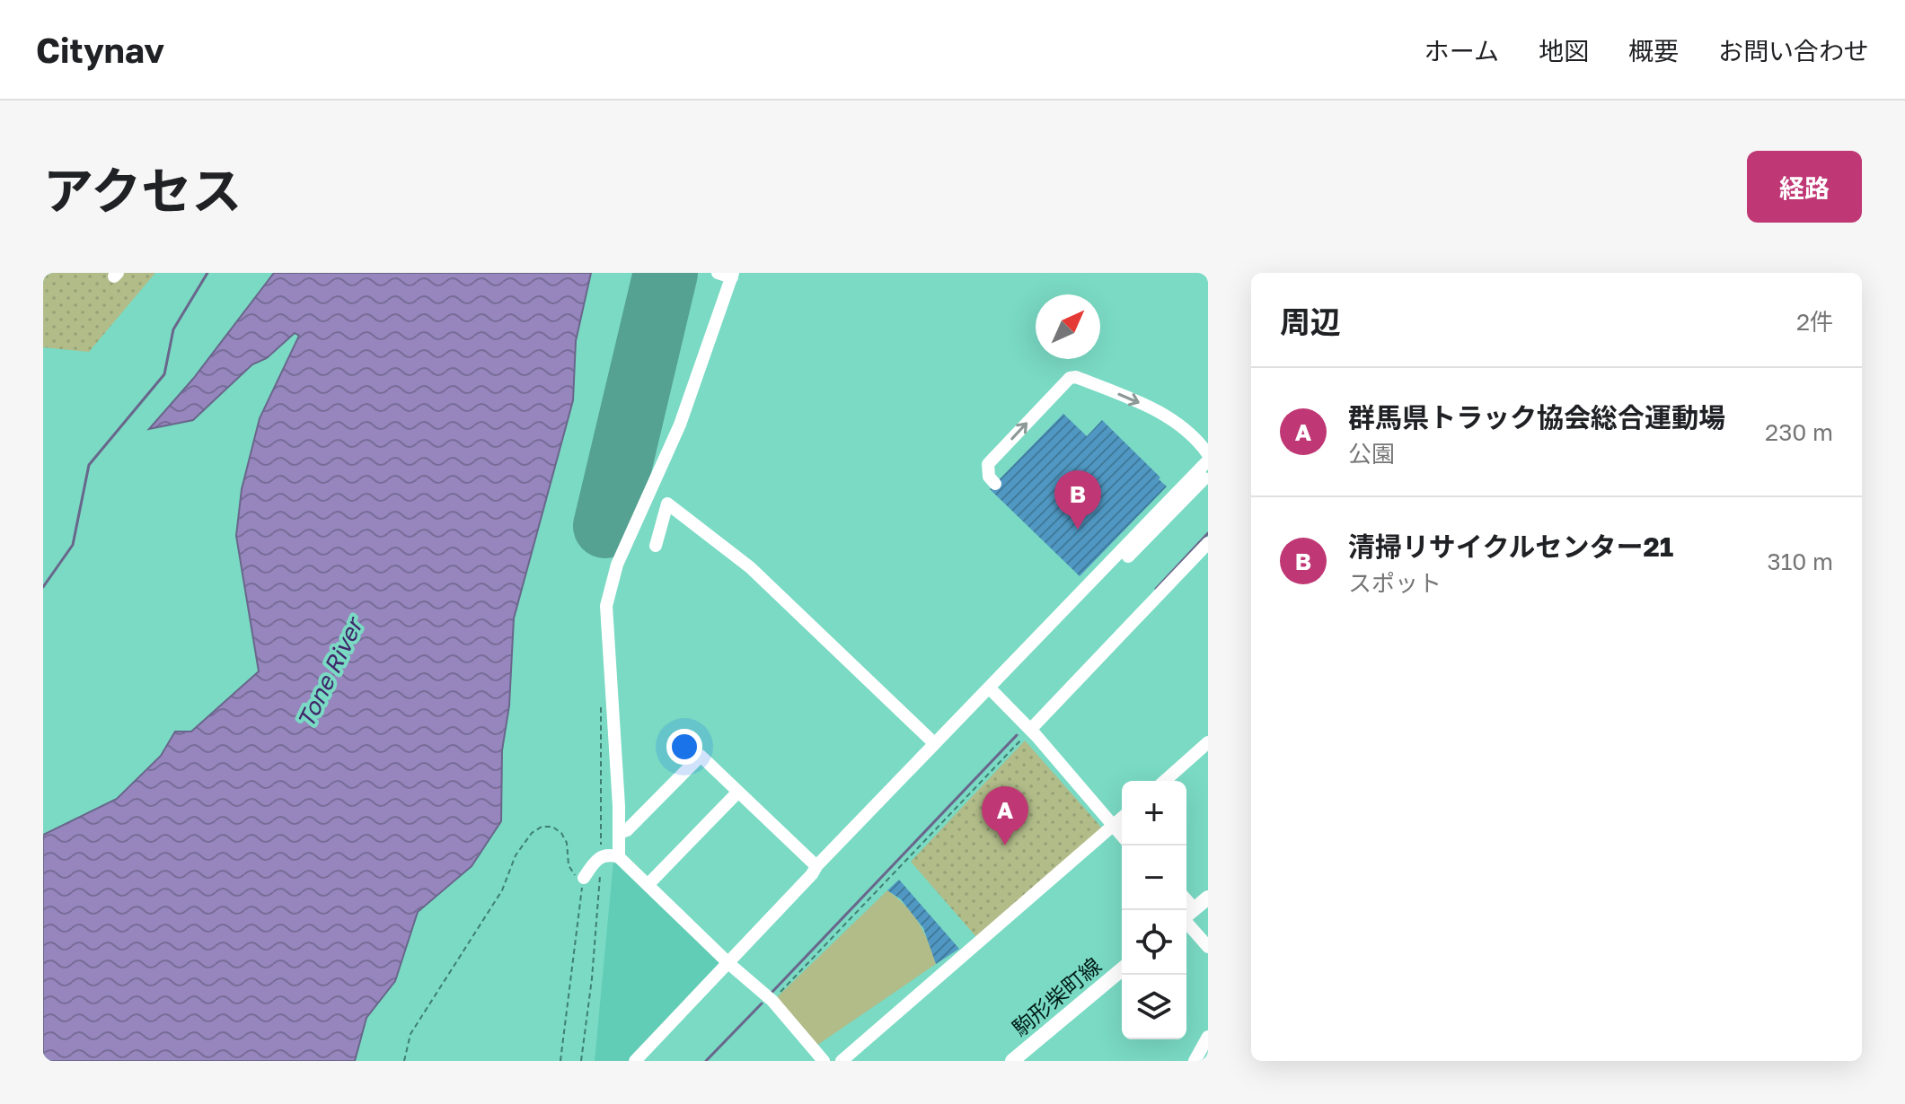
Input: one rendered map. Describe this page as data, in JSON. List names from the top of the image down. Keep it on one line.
{"streets":{"main road":["駒形柴町線"]},"water":["Tone River"],"north":"top right","page":{"header":"Citynav","nav":["ホーム","地図","概要","お問い合わせ"],"title":"アクセス","buttons":"経路","heading":["周辺","2件"],"list":[{"mark":"A","name":"群馬県トラック協会総合運動場","note":"公園","value":"230 m"},{"mark":"B","name":"清掃リサイクルセンター21","note":"スポット","value":"310 m"}],"pins":["B","A"],"map_buttons":["+","−"]}}
